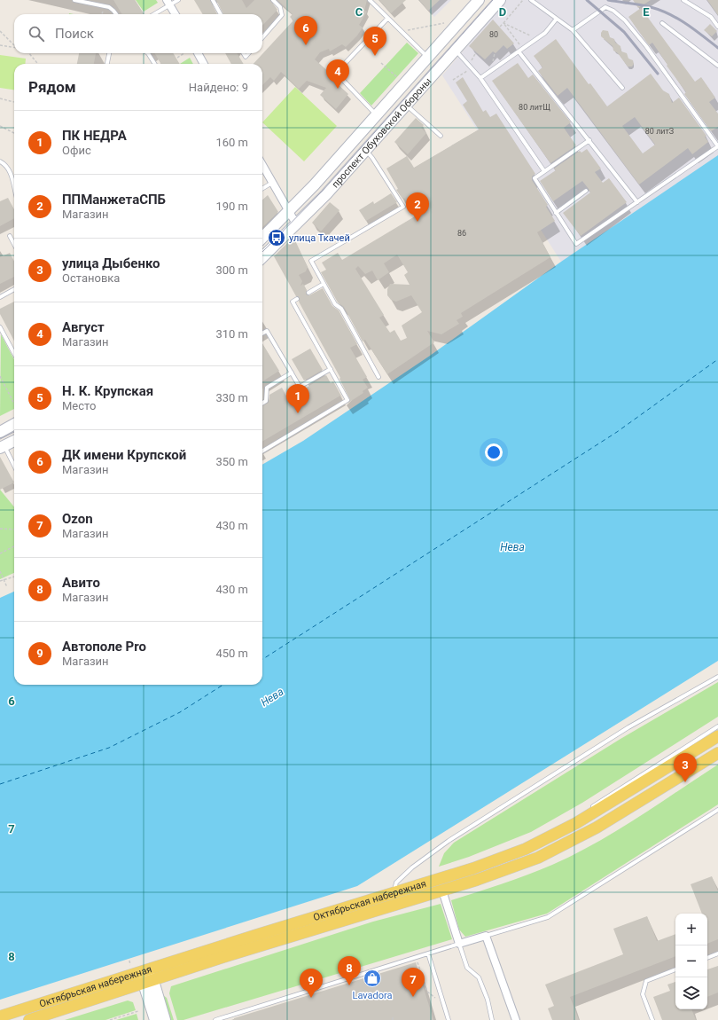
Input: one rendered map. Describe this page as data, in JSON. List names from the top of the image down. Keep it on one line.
{"streets":{"main road":["проспект Обуховской Обороны","Октябрьская набережная"]},"water":["Нева"],"places":{"bus stop":["улица Ткачей"],"shop":["Lavadora"]},"house_numbers":["80","80 литЩ","80 литЗ","86"],"page":{"search":"Поиск","pins":["6","5","4","2","1","3","8","7","9"],"heading":["Рядом","Найдено: 9"],"list":[{"mark":"1","name":"ПК НЕДРА","note":"Офис","value":"160 m"},{"mark":"2","name":"ППМанжетаСПБ","note":"Магазин","value":"190 m"},{"mark":"3","name":"улица Дыбенко","note":"Остановка","value":"300 m"},{"mark":"4","name":"Август","note":"Магазин","value":"310 m"},{"mark":"5","name":"Н. К. Крупская","note":"Место","value":"330 m"},{"mark":"6","name":"ДК имени Крупской","note":"Магазин","value":"350 m"},{"mark":"7","name":"Ozon","note":"Магазин","value":"430 m"},{"mark":"8","name":"Авито","note":"Магазин","value":"430 m"},{"mark":"9","name":"Автополе Pro","note":"Магазин","value":"450 m"}],"map_buttons":["+","−"]},"grid":{"columns":["C","D","E"],"rows":["6","7","8"]}}
